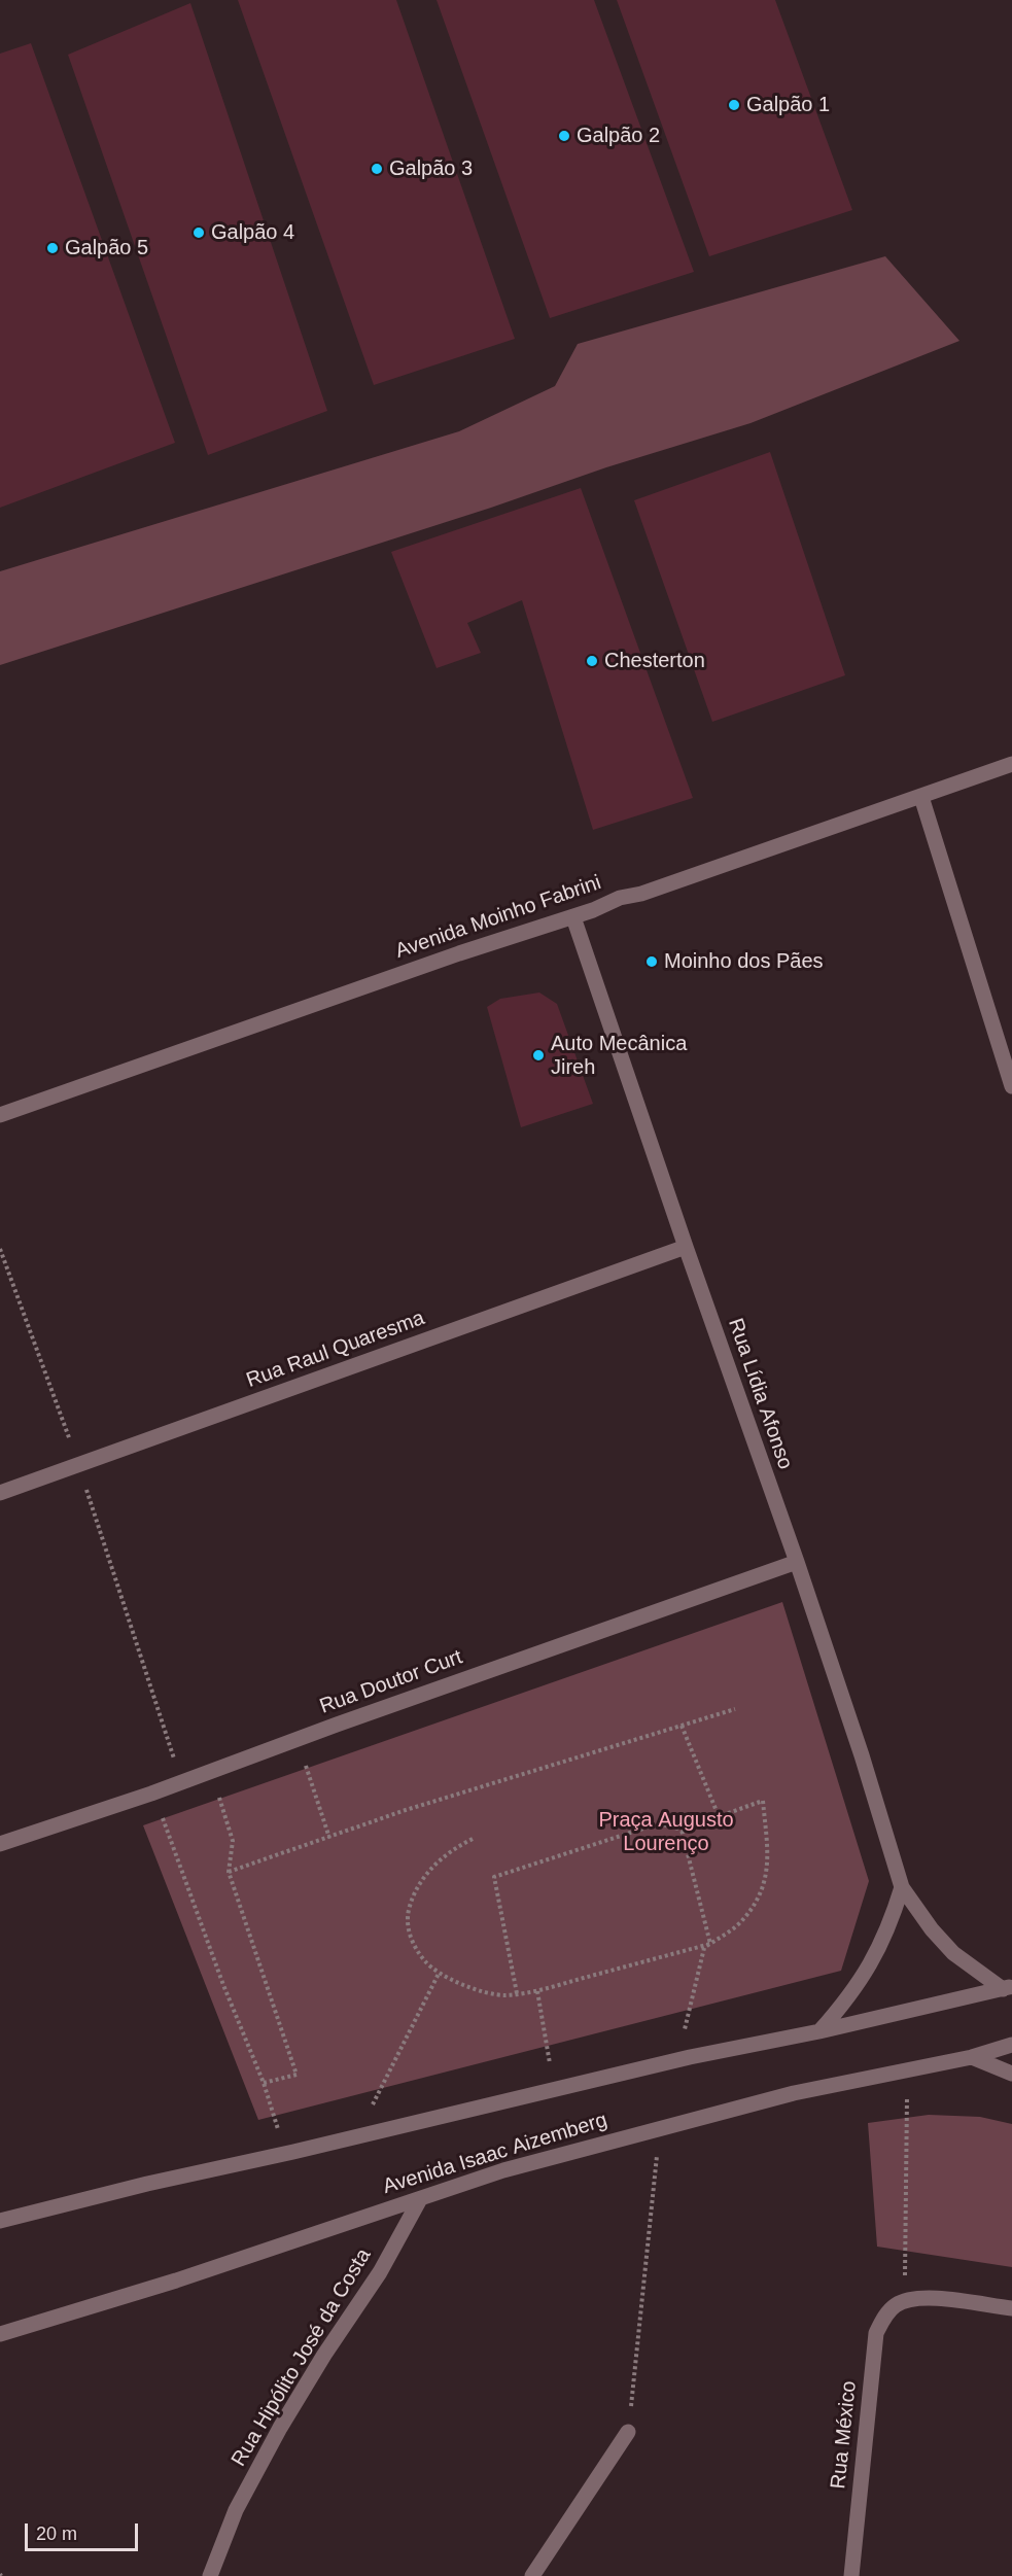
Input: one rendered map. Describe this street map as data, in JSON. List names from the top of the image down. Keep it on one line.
{"streets":{"street":["Avenida Moinho Fabrini","Rua Raul Quaresma","Rua Lídia Afonso","Rua Doutor Curt","Avenida Isaac Aizemberg","Rua Hipólito José da Costa","Rua México"]},"crossings":[["Avenida Moinho Fabrini","Rua Lídia Afonso"],["Rua Raul Quaresma","Rua Lídia Afonso"],["Rua Lídia Afonso","Rua Doutor Curt"],["Rua Lídia Afonso","Avenida Isaac Aizemberg"],["Avenida Isaac Aizemberg","Rua Hipólito José da Costa"]],"parks":["Praça Augusto Lourenço"],"places":["Galpão 1","Galpão 2","Galpão 3","Galpão 4","Galpão 5","Chesterton","Moinho dos Pães","Auto Mecânica Jireh"],"scale_bar":"20 m"}
